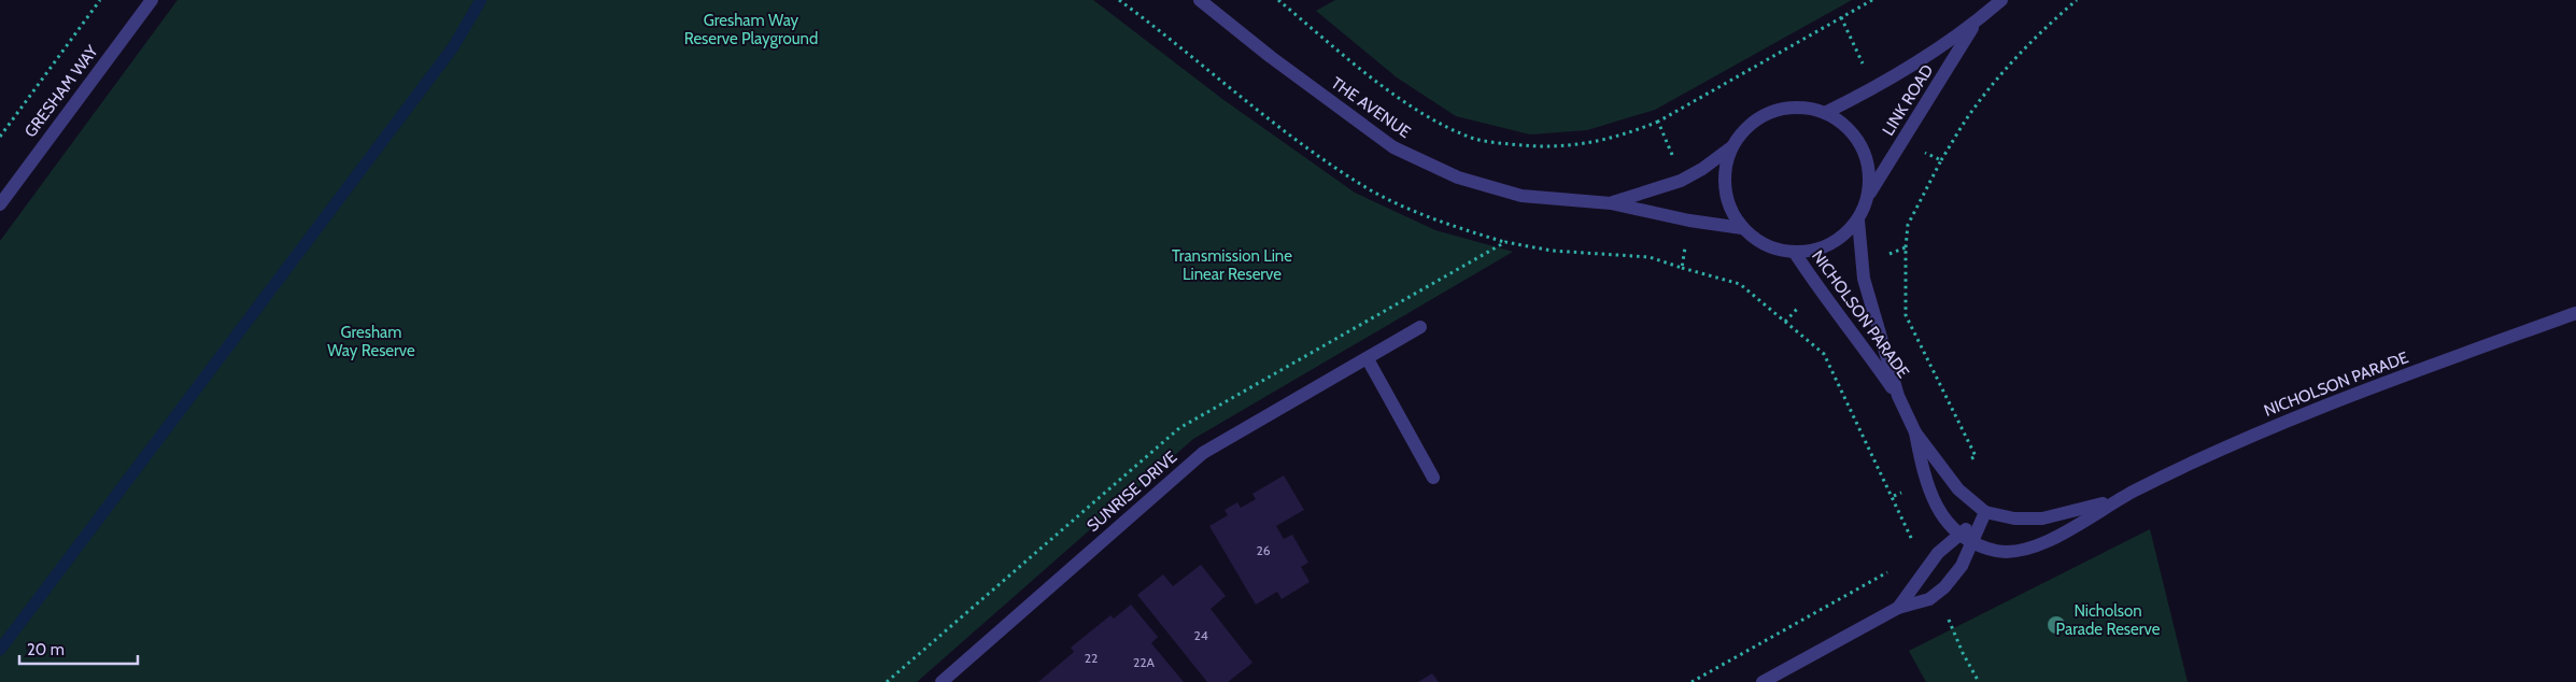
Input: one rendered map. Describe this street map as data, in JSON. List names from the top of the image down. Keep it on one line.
{"streets":{"street":["GRESHAM WAY","LINK ROAD","THE AVENUE","NICHOLSON PARADE","SUNRISE DRIVE"]},"crossings":[["LINK ROAD","THE AVENUE"],["LINK ROAD","NICHOLSON PARADE"],["THE AVENUE","NICHOLSON PARADE"]],"parks":["Gresham Way Reserve Playground","Transmission Line Linear Reserve","Gresham Way Reserve","Nicholson Parade Reserve"],"house_numbers":["26","24","22","22A"],"scale_bar":"20 m"}
